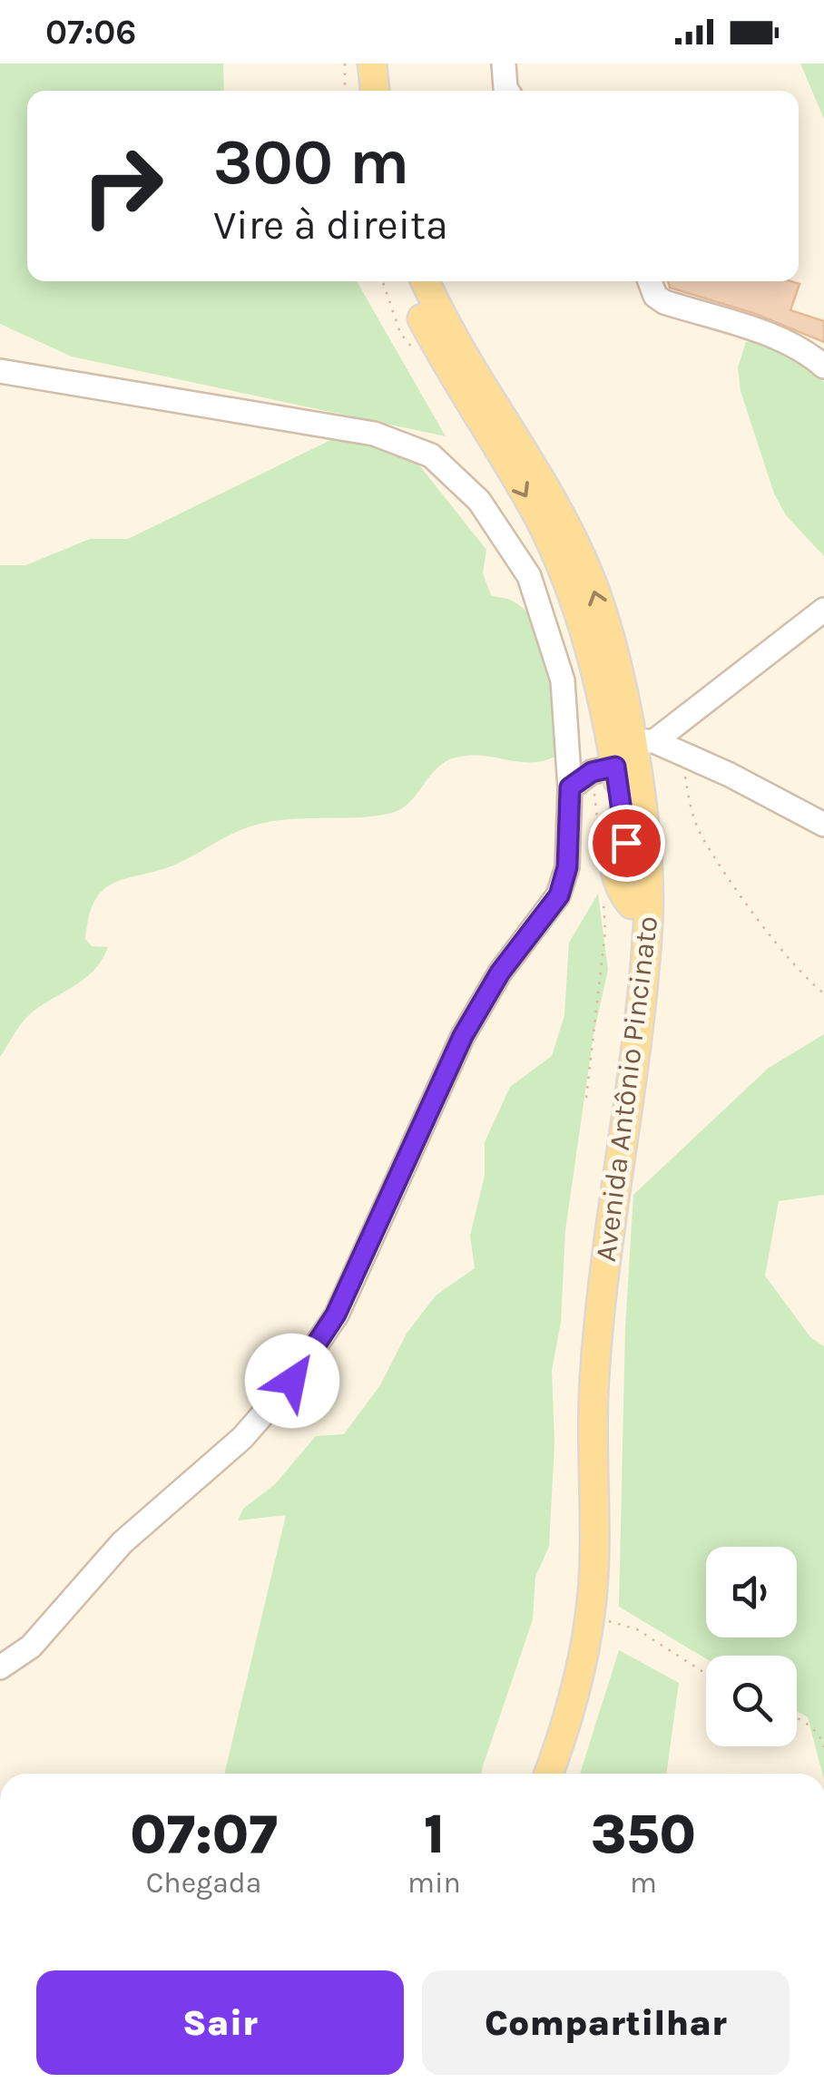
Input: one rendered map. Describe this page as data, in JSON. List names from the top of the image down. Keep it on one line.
{"streets":{"main road":["Avenida Antônio Pincinato"]},"page":{"status":"07:06","turn":["300 m","Vire à direita"],"eta":["07:07","Chegada","1","min","350","m"],"buttons":["Sair","Compartilhar"]}}
